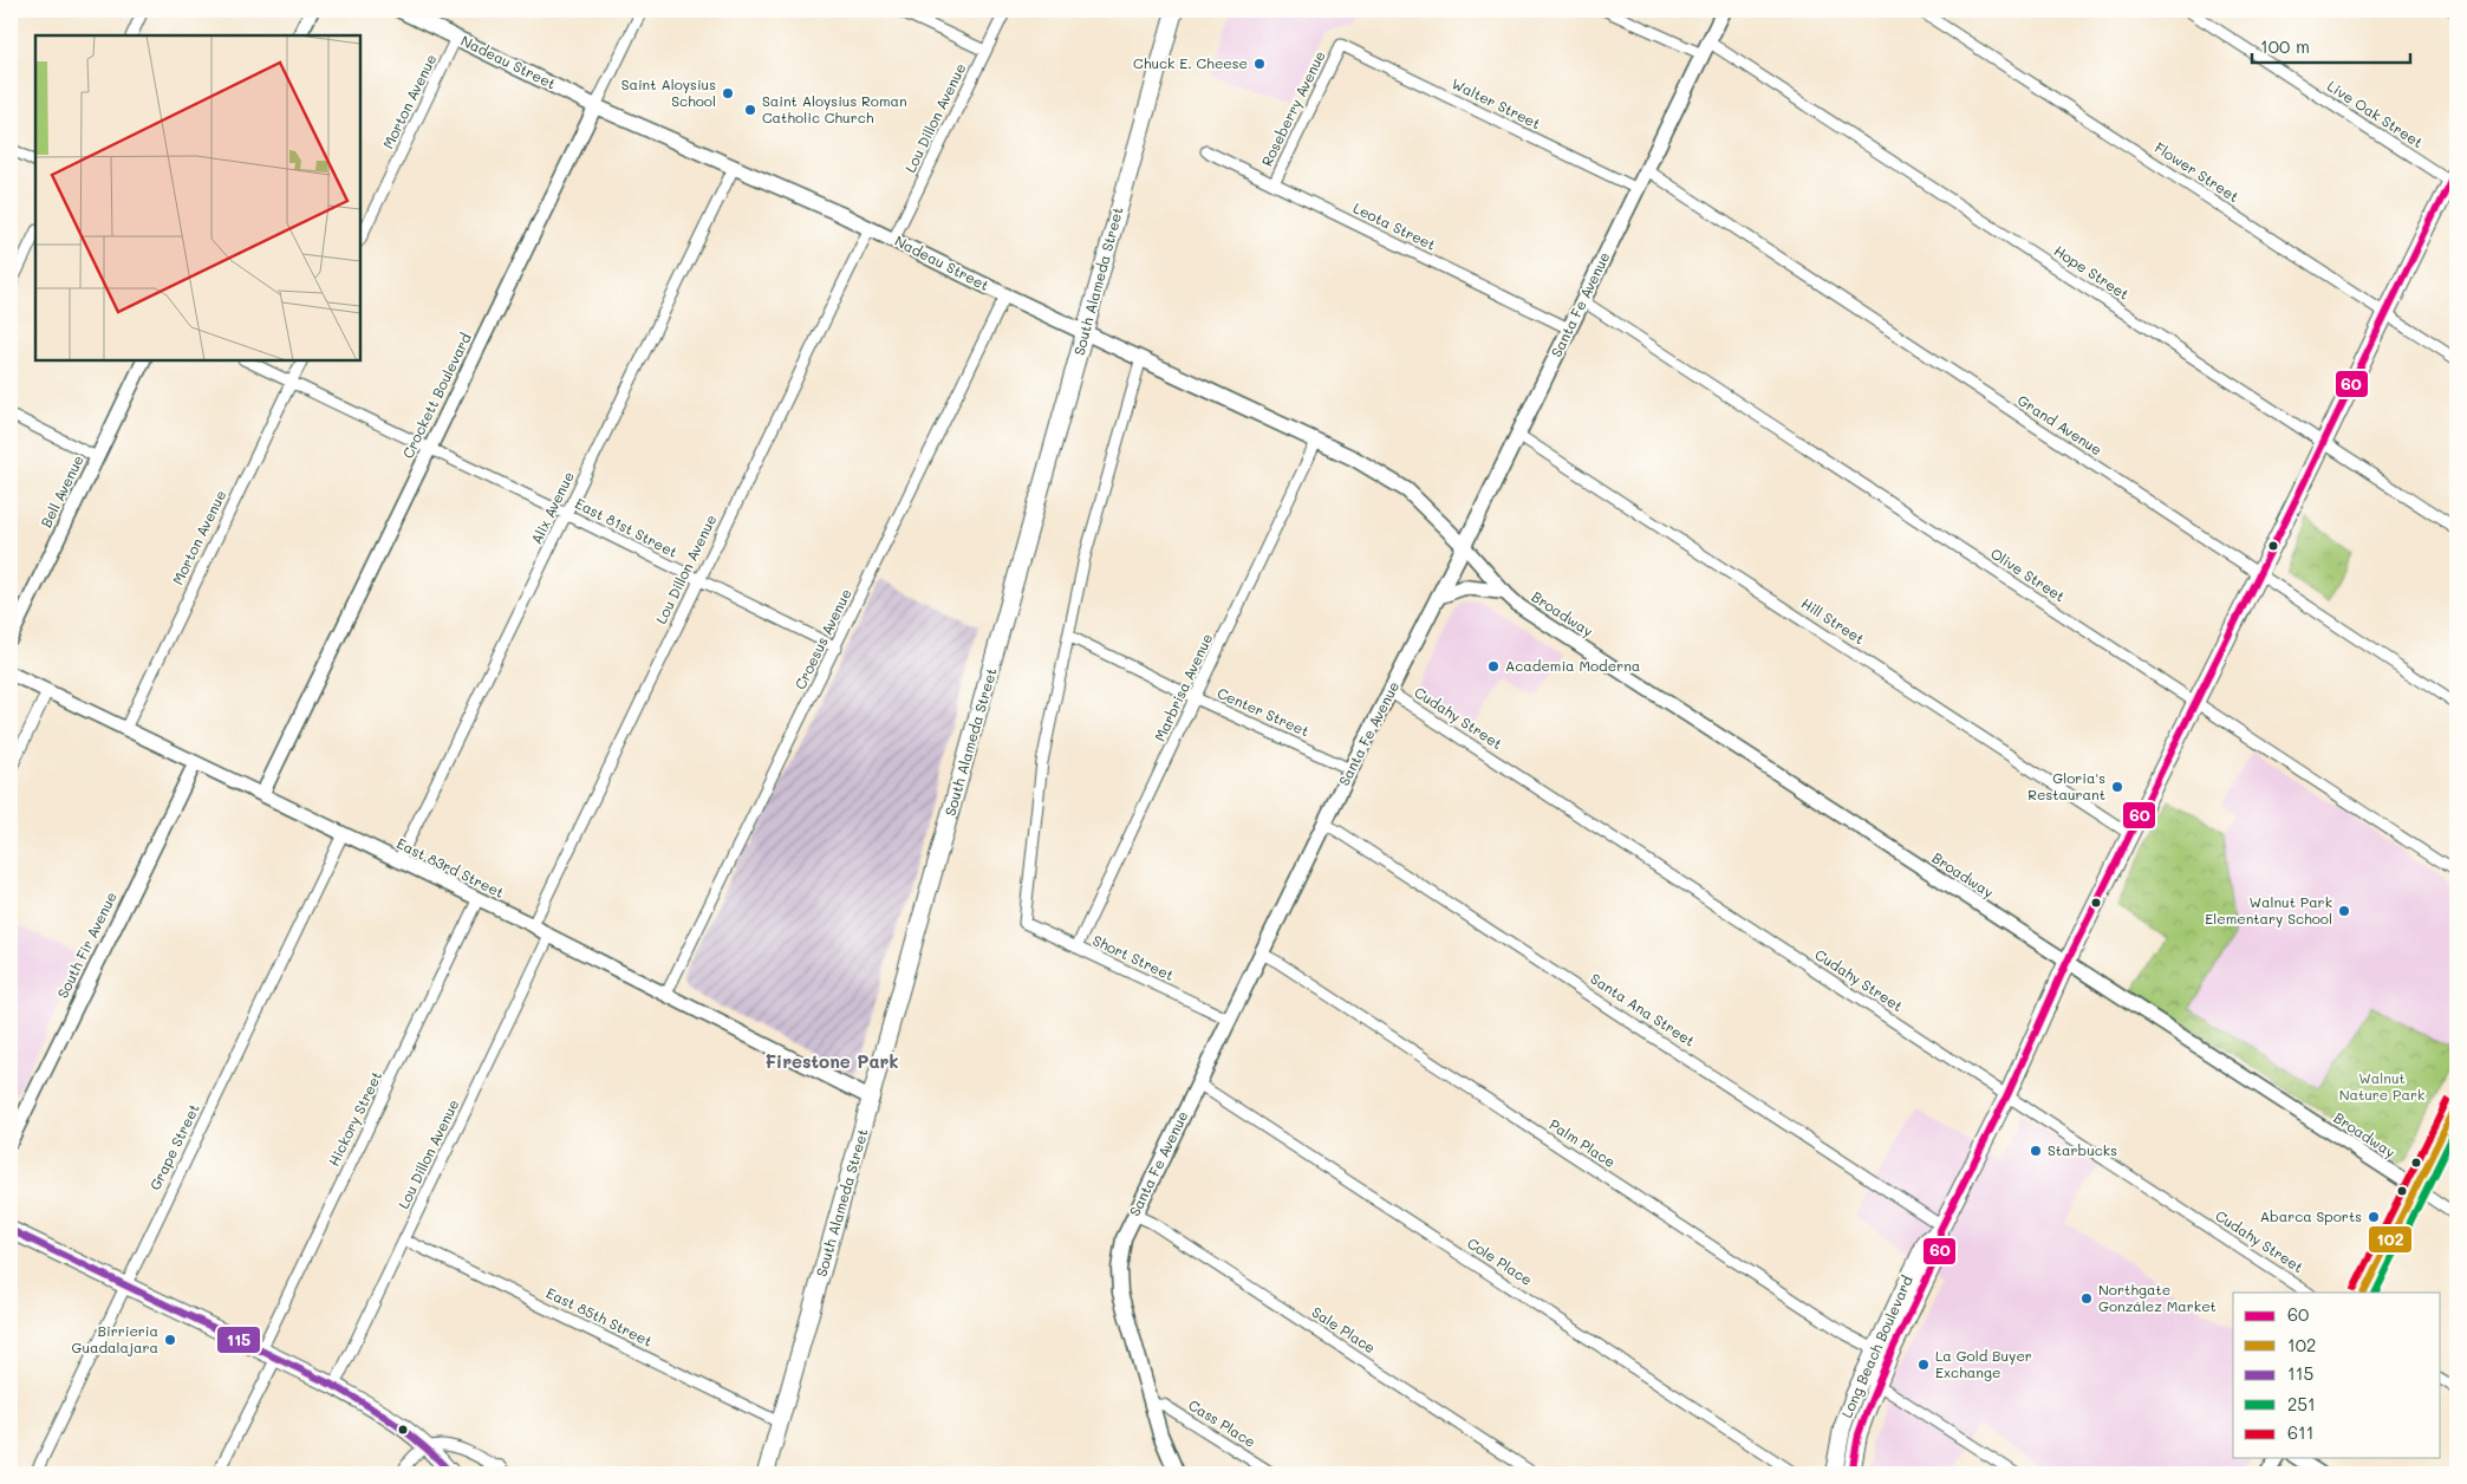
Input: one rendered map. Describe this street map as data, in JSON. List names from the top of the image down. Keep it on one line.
{"streets":{"main road":["Nadeau Street","South Alameda Street","Santa Fe Avenue","Long Beach Boulevard"],"street":["Morton Avenue","Walter Street","Roseberry Avenue","Live Oak Street","Lou Dillon Avenue","Flower Street","Leota Street","Hope Street","Crockett Boulevard","Grand Avenue","Bell Avenue","Alix Avenue","East 81st Street","Olive Street","Broadway","Hill Street","Croesus Avenue","Marbrisa Avenue","Center Street","Cudahy Street","East 83rd Street","South Fir Avenue","Short Street","Santa Ana Street","Hickory Street","Palm Place","Grape Street","Cole Place","East 85th Street","Sale Place","Cass Place"]},"crossings":[["Nadeau Street","Morton Avenue"],["Nadeau Street","Lou Dillon Avenue"],["Nadeau Street","South Alameda Street"],["Nadeau Street","Santa Fe Avenue"],["Nadeau Street","Crockett Boulevard"],["Nadeau Street","Alix Avenue"],["Nadeau Street","Broadway"],["Nadeau Street","Croesus Avenue"],["Nadeau Street","Marbrisa Avenue"],["Morton Avenue","East 81st Street"],["Morton Avenue","East 83rd Street"],["Walter Street","Roseberry Avenue"],["Walter Street","Santa Fe Avenue"],["Roseberry Avenue","Leota Street"],["Live Oak Street","Long Beach Boulevard"],["Lou Dillon Avenue","East 81st Street"],["Lou Dillon Avenue","East 83rd Street"],["Lou Dillon Avenue","East 85th Street"],["Flower Street","Long Beach Boulevard"],["Leota Street","Santa Fe Avenue"],["Hope Street","Santa Fe Avenue"],["Hope Street","Long Beach Boulevard"],["South Alameda Street","East 83rd Street"],["South Alameda Street","East 85th Street"],["Santa Fe Avenue","Grand Avenue"],["Santa Fe Avenue","Olive Street"],["Santa Fe Avenue","Broadway"],["Santa Fe Avenue","Hill Street"],["Santa Fe Avenue","Center Street"],["Santa Fe Avenue","Cudahy Street"],["Santa Fe Avenue","Short Street"],["Santa Fe Avenue","Santa Ana Street"],["Santa Fe Avenue","Palm Place"],["Santa Fe Avenue","Cole Place"],["Santa Fe Avenue","Sale Place"],["Santa Fe Avenue","Cass Place"],["Crockett Boulevard","East 81st Street"],["Crockett Boulevard","East 83rd Street"],["Grand Avenue","Long Beach Boulevard"],["Alix Avenue","East 81st Street"],["Alix Avenue","East 83rd Street"],["East 81st Street","Croesus Avenue"],["Olive Street","Long Beach Boulevard"],["Broadway","Long Beach Boulevard"],["Hill Street","Long Beach Boulevard"],["Croesus Avenue","East 83rd Street"],["Marbrisa Avenue","Center Street"],["Marbrisa Avenue","Short Street"],["Center Street","Short Street"],["Cudahy Street","Long Beach Boulevard"],["East 83rd Street","South Fir Avenue"],["East 83rd Street","Hickory Street"],["East 83rd Street","Grape Street"],["Santa Ana Street","Long Beach Boulevard"],["Palm Place","Long Beach Boulevard"]],"districts":["Firestone Park"],"parks":["Walnut Nature Park"],"places":["Chuck E. Cheese","Saint Aloysius School","Saint Aloysius Roman Catholic Church","Academia Moderna","Gloria's Restaurant","Walnut Park Elementary School","Starbucks","Abarca Sports","Northgate González Market","Birrieria Guadalajara","La Gold Buyer Exchange"],"lines":["transit line 60","transit line 611","transit line 102","transit line 251","transit line 115"],"legend":["60","102","115","251","611"],"scale_bar":"100 m"}
